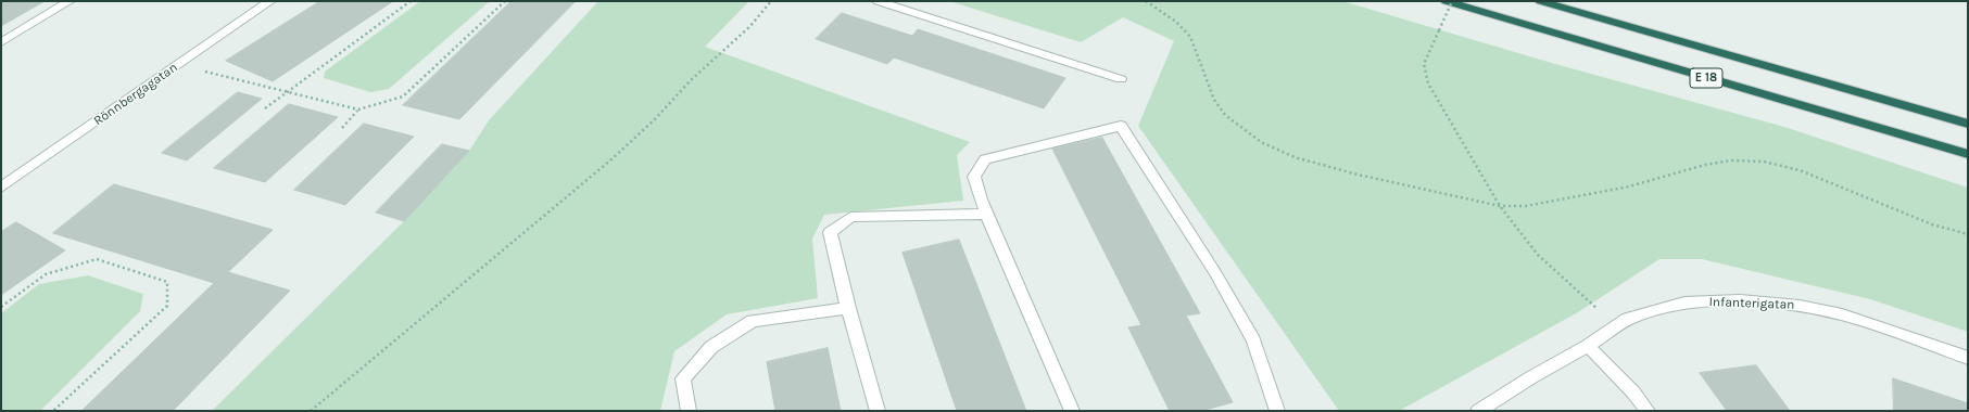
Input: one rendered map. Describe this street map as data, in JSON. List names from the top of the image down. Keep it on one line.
{"streets":{"highway":["E 18"],"street":["Rönnbergagatan","Infanterigatan"]}}
